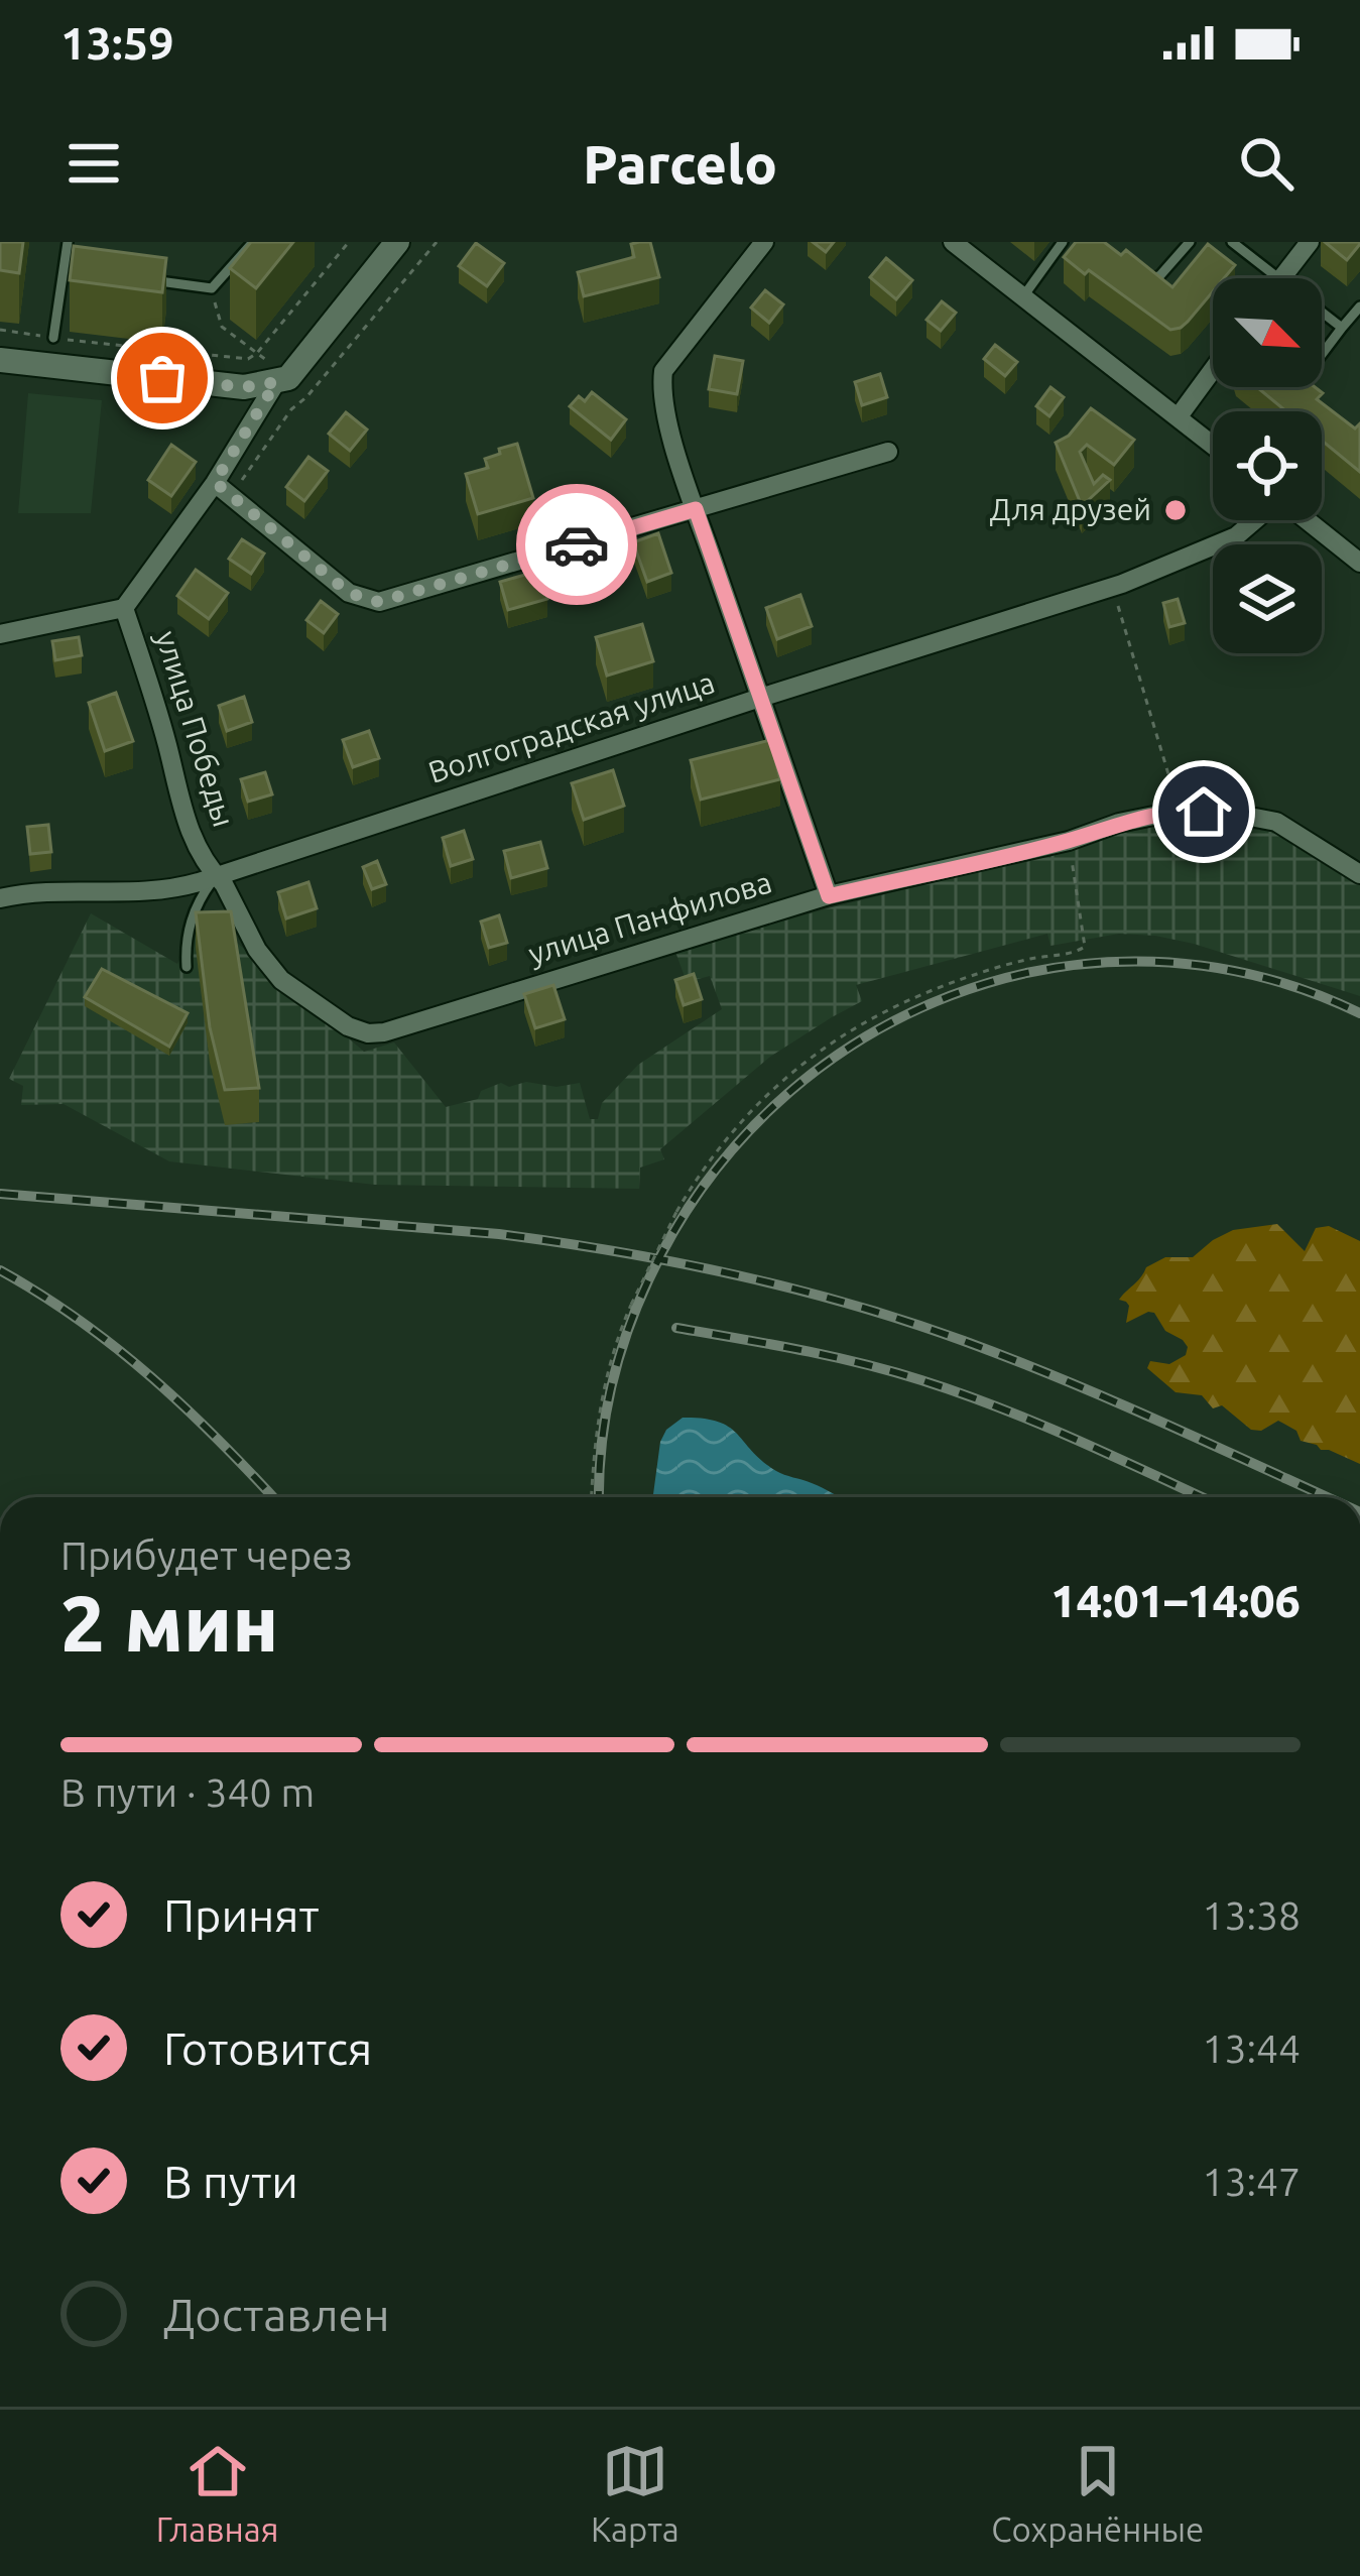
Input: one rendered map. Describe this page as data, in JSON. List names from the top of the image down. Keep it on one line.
{"streets":{"street":["Волгоградская улица","улица Победы","улица Панфилова"]},"crossings":[["Волгоградская улица","улица Победы"],["улица Победы","улица Панфилова"]],"places":["Для друзей"],"north":"bottom right","page":{"status":"13:59","header":"Parcelo","heading":["2 мин","Прибудет через","14:01–14:06"],"bar":"В пути · 340 m","list":[["Принят","13:38"],["Готовится","13:44"],["В пути","13:47"],"Доставлен"],"tabs":["Главная","Карта","Сохранённые"]}}
